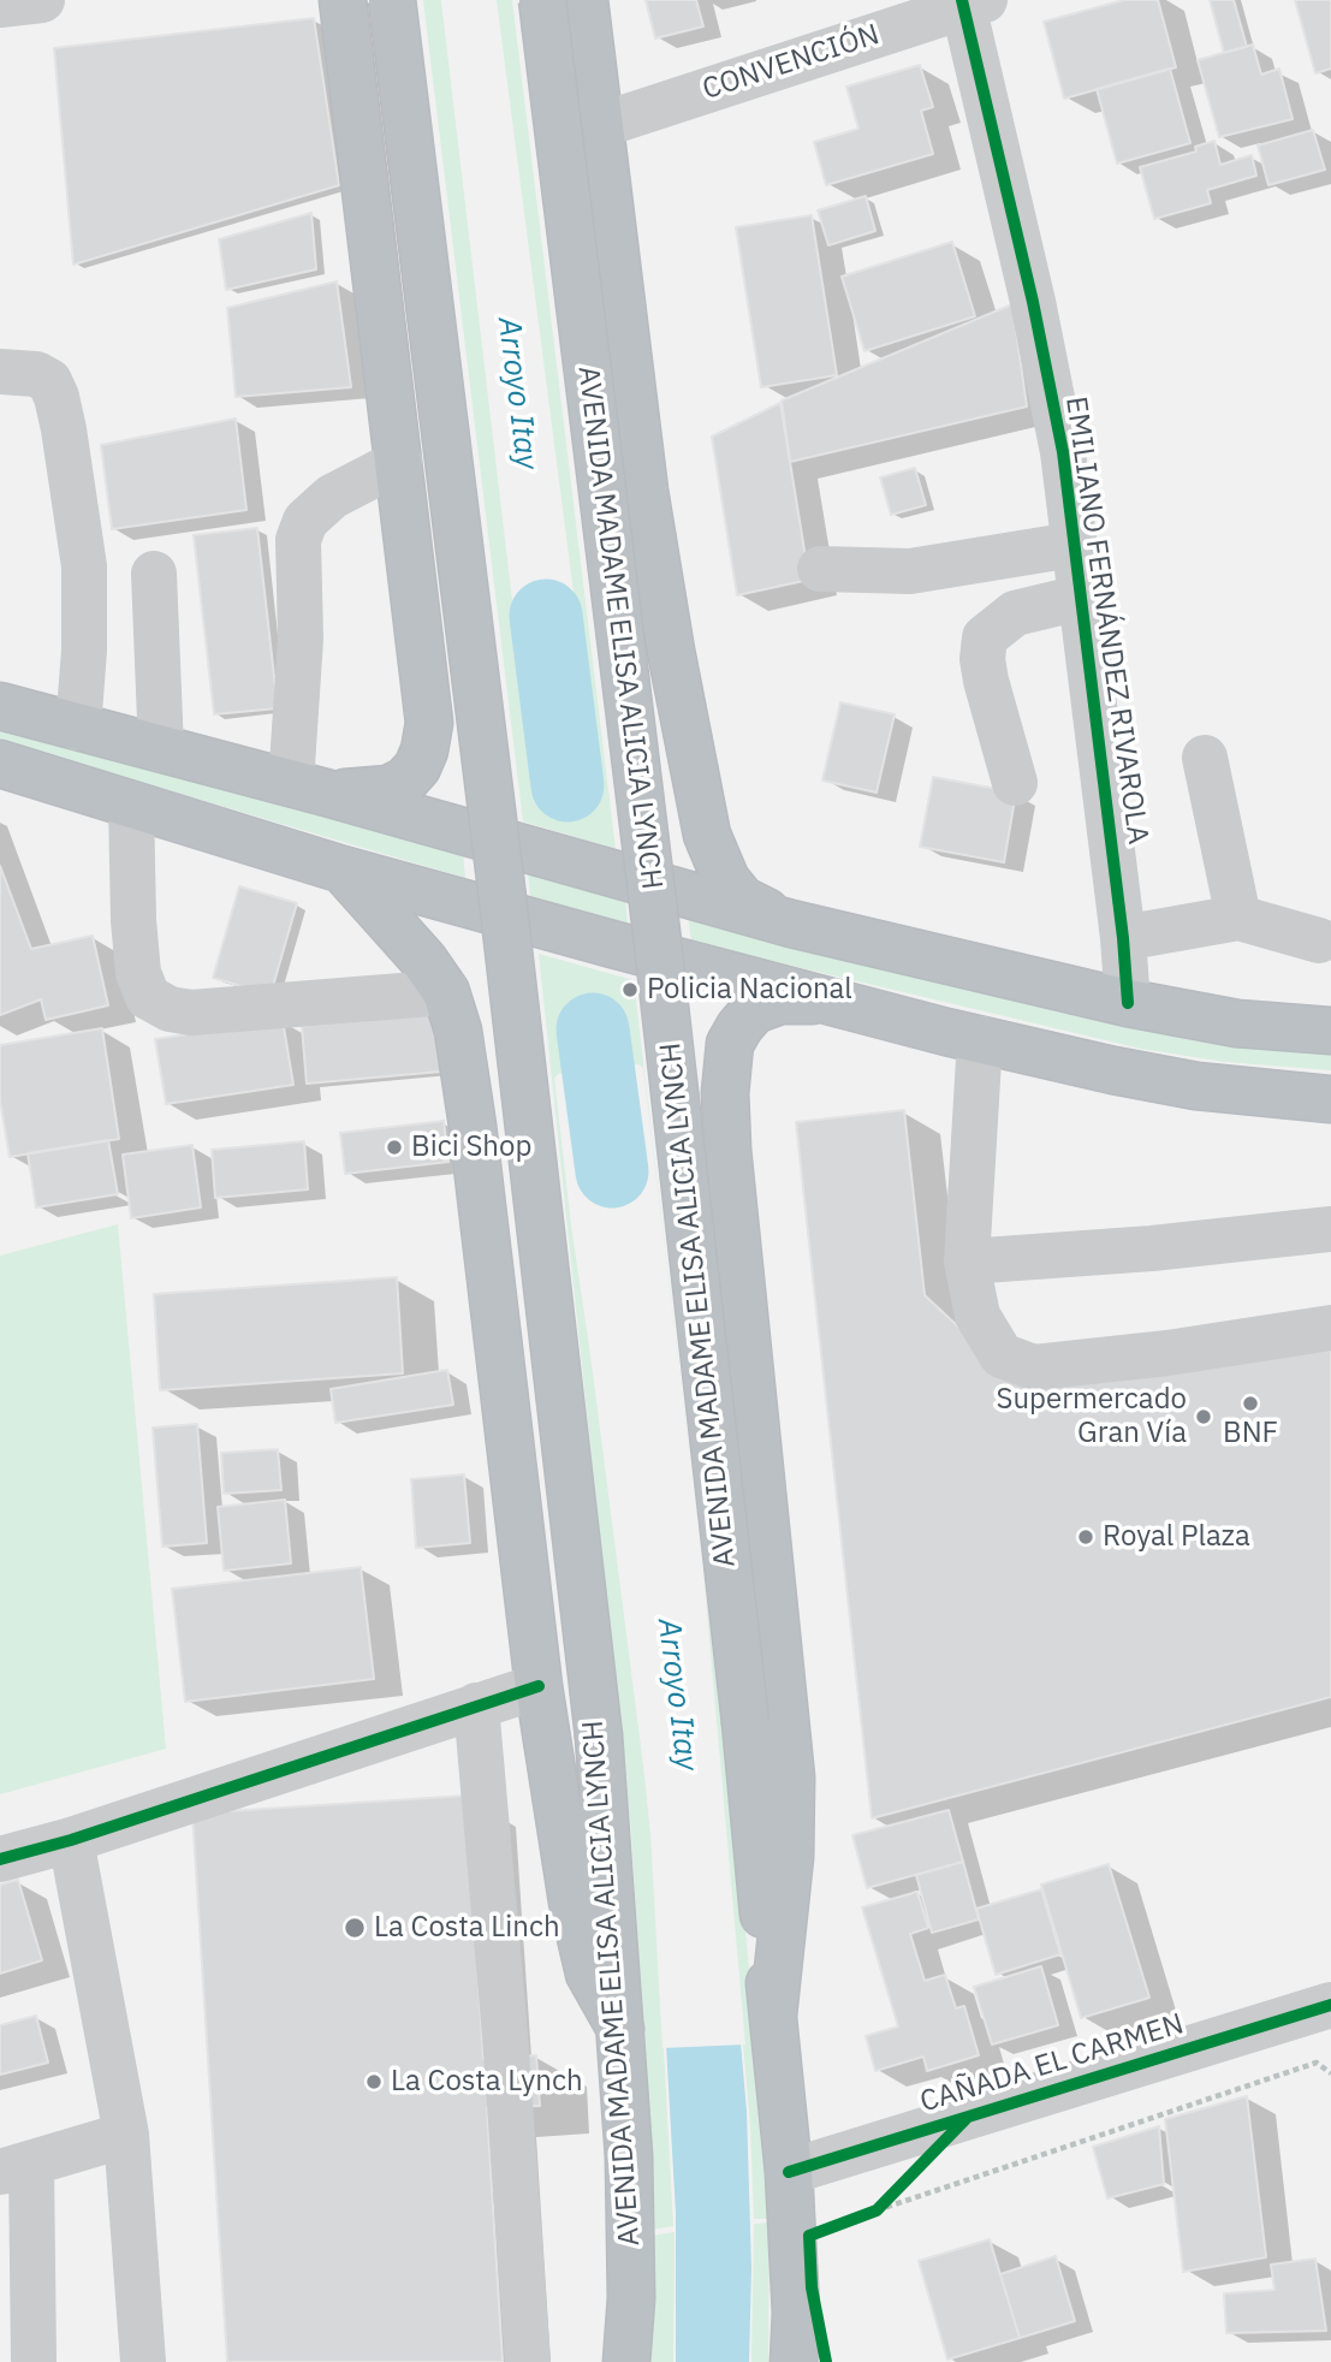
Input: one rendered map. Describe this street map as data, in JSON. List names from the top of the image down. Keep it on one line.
{"streets":{"highway":["AVENIDA MADAME ELISA ALICIA LYNCH"],"street":["CONVENCIÓN","EMILIANO FERNÁNDEZ RIVAROLA","CAÑADA EL CARMEN"]},"crossings":[["CONVENCIÓN","EMILIANO FERNÁNDEZ RIVAROLA"],["AVENIDA MADAME ELISA ALICIA LYNCH","CAÑADA EL CARMEN"]],"water":["Arroyo Itay"],"places":["Policia Nacional","Bici Shop","BNF","Supermercado Gran Vía","Royal Plaza","La Costa Linch","La Costa Lynch"]}
